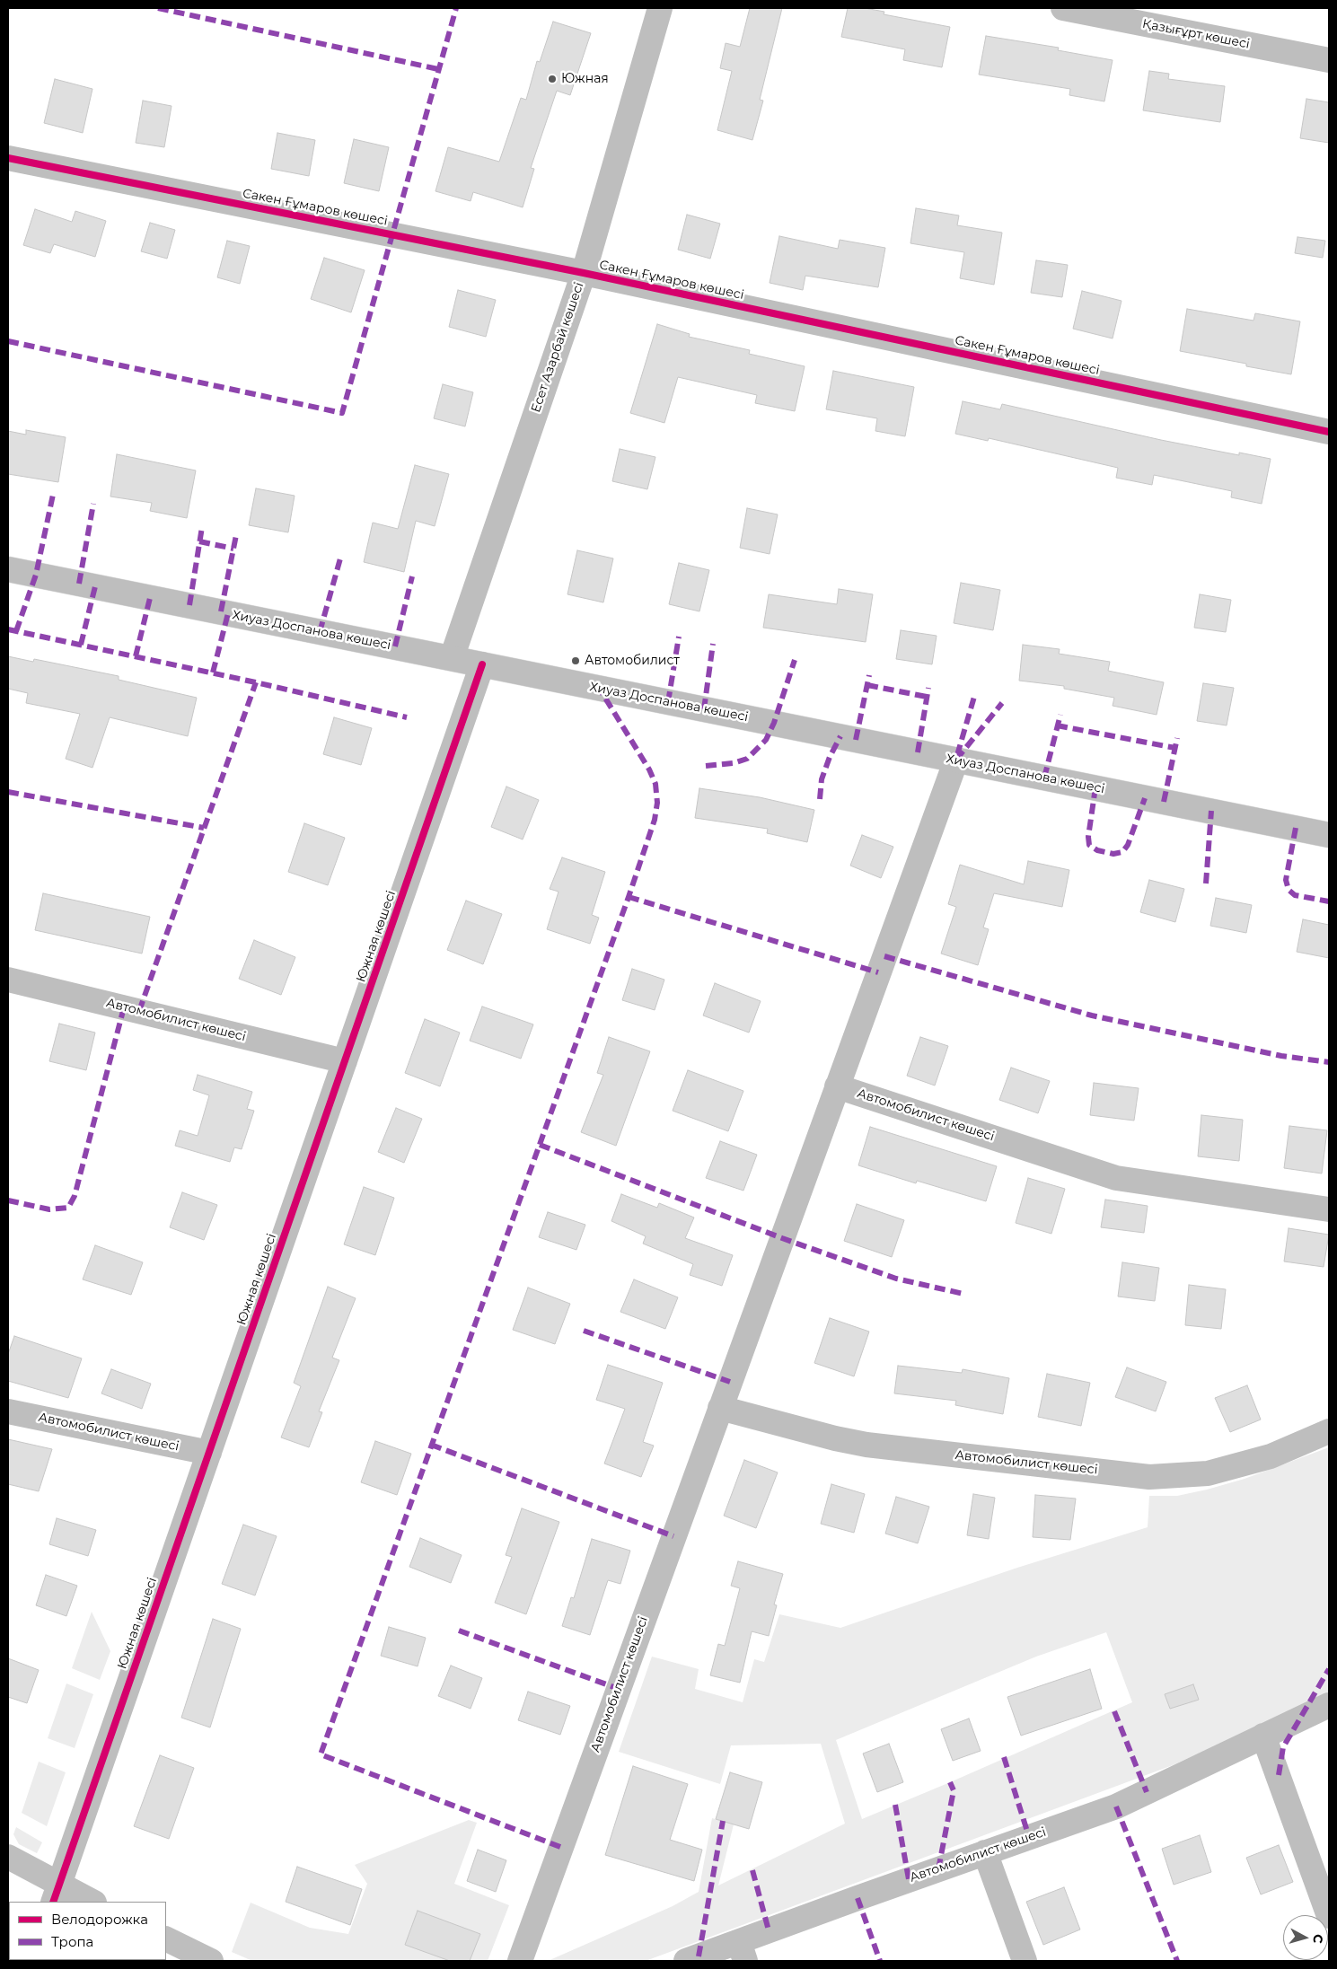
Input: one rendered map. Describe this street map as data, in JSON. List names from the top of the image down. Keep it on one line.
{"streets":{"street":["Қазығұрт көшесі","Сакен Ғұмаров көшесі","Есет Азарбай көшесі","Хиуаз Доспанова көшесі","Южная көшесі","Автомобилист көшесі"]},"crossings":[["Сакен Ғұмаров көшесі","Есет Азарбай көшесі"],["Есет Азарбай көшесі","Хиуаз Доспанова көшесі"],["Хиуаз Доспанова көшесі","Южная көшесі"],["Хиуаз Доспанова көшесі","Автомобилист көшесі"],["Южная көшесі","Автомобилист көшесі"]],"places":["Южная","Автомобилист"],"legend":["Велодорожка","Тропа"],"north":"right"}
